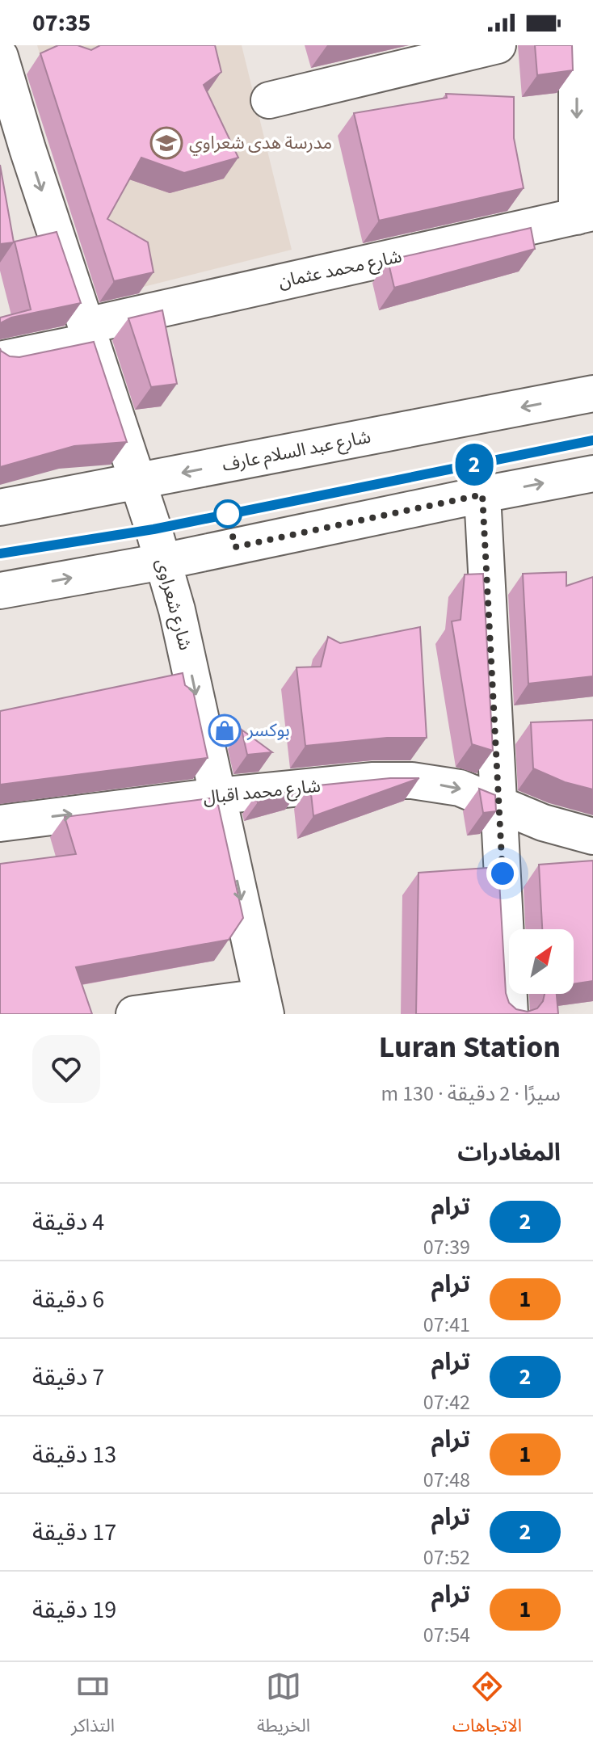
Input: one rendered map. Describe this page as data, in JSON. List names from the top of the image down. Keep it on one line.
{"streets":{"street":["شارع محمد عثمان","شارع عبد السلام عارف","شارع شعراوى","شارع محمد اقبال"]},"crossings":[["شارع محمد عثمان","شارع شعراوى"],["شارع عبد السلام عارف","شارع شعراوى"],["شارع شعراوى","شارع محمد اقبال"]],"places":{"school or university":["مدرسة هدى شعراوي"],"shop":["بوكسر"]},"lines":["tram line 2"],"north":"top right","page":{"status":"07:35","on_map":"2","heading":[["Luran Station","سيرًا · 2 دقيقة · 130 m"],"المغادرات"],"list":[{"mark":"2","name":"ترام","note":"07:39","value":"4 دقيقة"},{"mark":"1","name":"ترام","note":"07:41","value":"6 دقيقة"},{"mark":"2","name":"ترام","note":"07:42","value":"7 دقيقة"},{"mark":"1","name":"ترام","note":"07:48","value":"13 دقيقة"},{"mark":"2","name":"ترام","note":"07:52","value":"17 دقيقة"},{"mark":"1","name":"ترام","note":"07:54","value":"19 دقيقة"}],"tabs":["الاتجاهات","الخريطة","التذاكر"]}}
